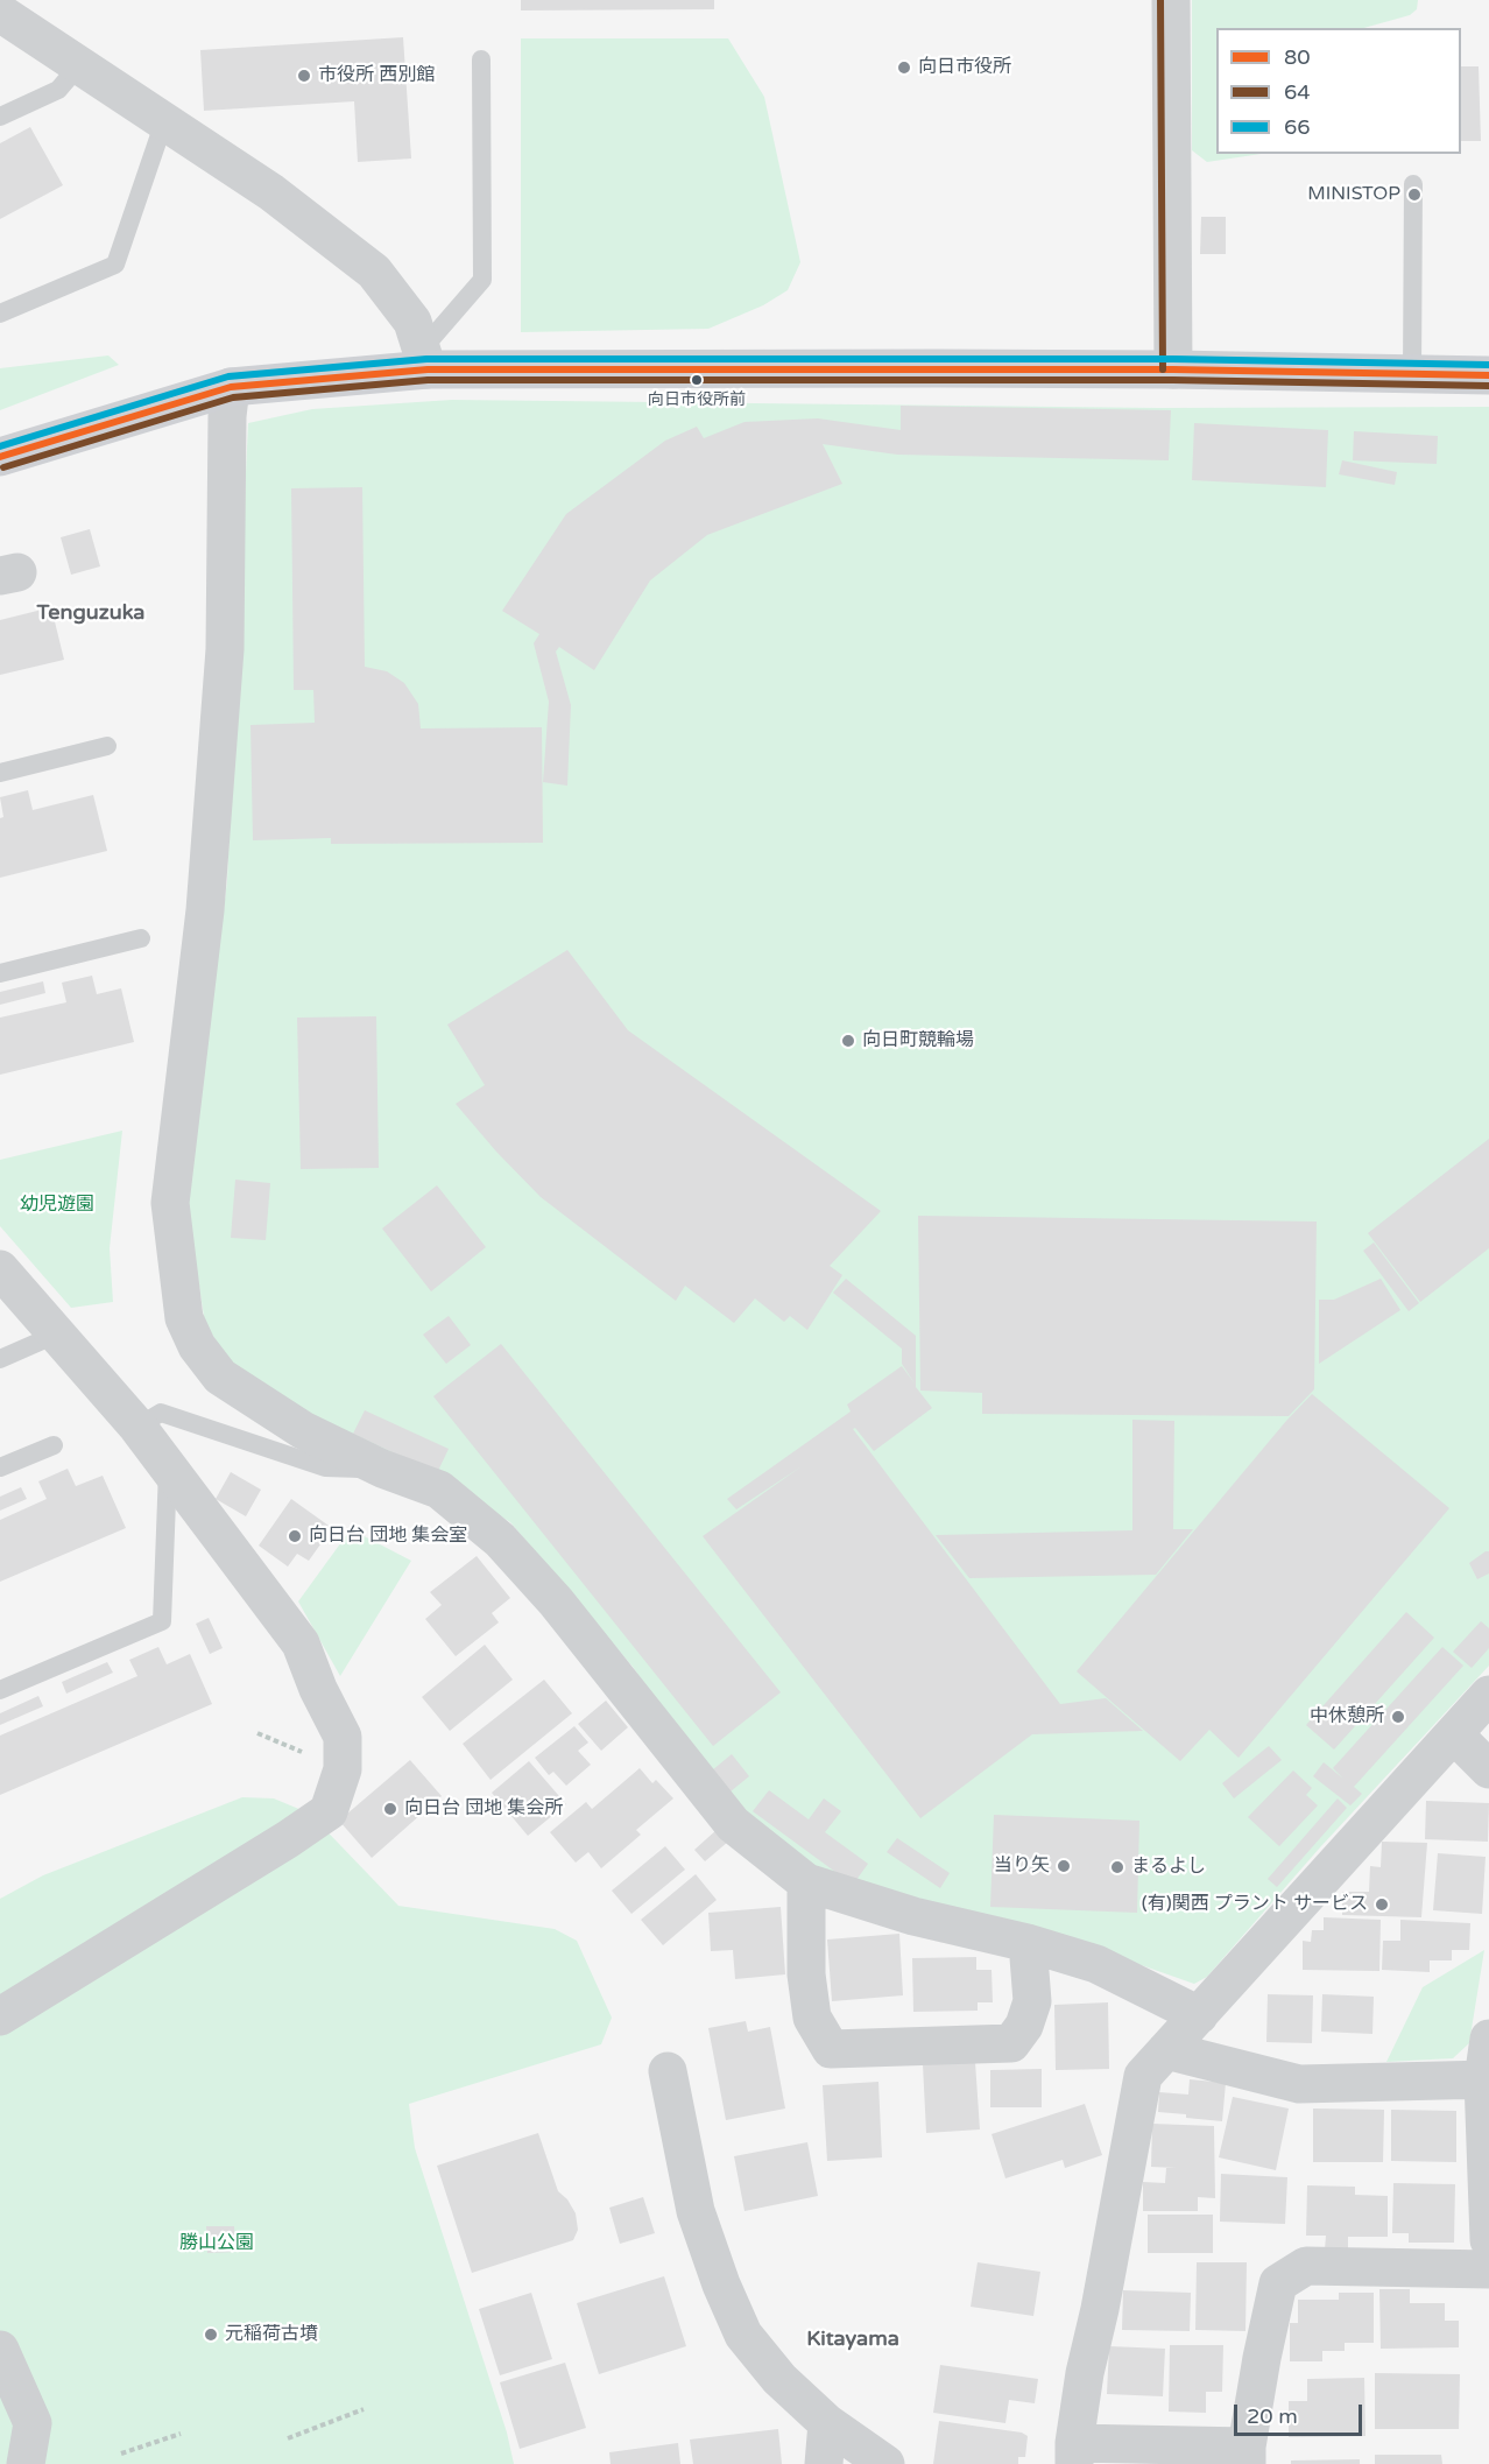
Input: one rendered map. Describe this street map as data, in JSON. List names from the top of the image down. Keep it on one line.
{"districts":["Tenguzuka","Kitayama"],"parks":["幼児遊園","勝山公園"],"places":["向日市役所","市役所 西別館","MINISTOP","向日市役所前","向日町競輪場","向日台 団地 集会室","中休憩所","向日台 団地 集会所","当り矢","まるよし","(有)関西 プラント サービス","元稲荷古墳"],"lines":["transit line 64","transit line 66","transit line 80"],"legend":["80","64","66"],"scale_bar":"20 m"}
